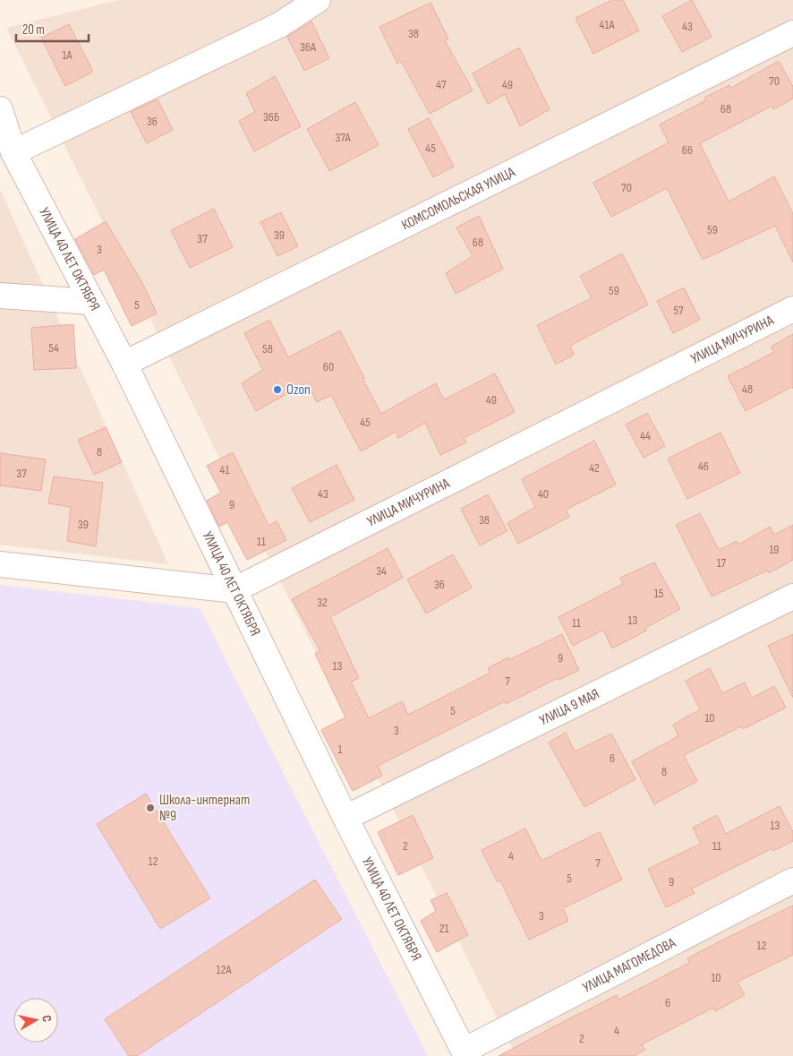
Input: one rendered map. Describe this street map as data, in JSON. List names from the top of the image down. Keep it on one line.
{"streets":{"street":["КОМСОМОЛЬСКАЯ УЛИЦА","УЛИЦА 40 ЛЕТ ОКТЯБРЯ","УЛИЦА МИЧУРИНА","УЛИЦА 9 МАЯ","УЛИЦА МАГОМЕДОВА"]},"crossings":[["КОМСОМОЛЬСКАЯ УЛИЦА","УЛИЦА 40 ЛЕТ ОКТЯБРЯ"],["УЛИЦА 40 ЛЕТ ОКТЯБРЯ","УЛИЦА МИЧУРИНА"],["УЛИЦА 40 ЛЕТ ОКТЯБРЯ","УЛИЦА 9 МАЯ"],["УЛИЦА 40 ЛЕТ ОКТЯБРЯ","УЛИЦА МАГОМЕДОВА"]],"places":["Ozon","Школа-интернат №9"],"house_numbers":["41А","43","38","36А","1А","70","47","49","68","36Б","36","37А","45","66","70","59","39","37","68","3","59","5","57","54","58","60","48","49","45","44","8","46","42","41","37","43","40","9","38","39","11","19","17","34","36","15","32","13","11","9","13","7","5","10","3","1","6","8","13","2","11","4","12","7","5","9","3","21","12","12А","10","6","4","2"],"scale_bar":"20 m","north":"right"}
